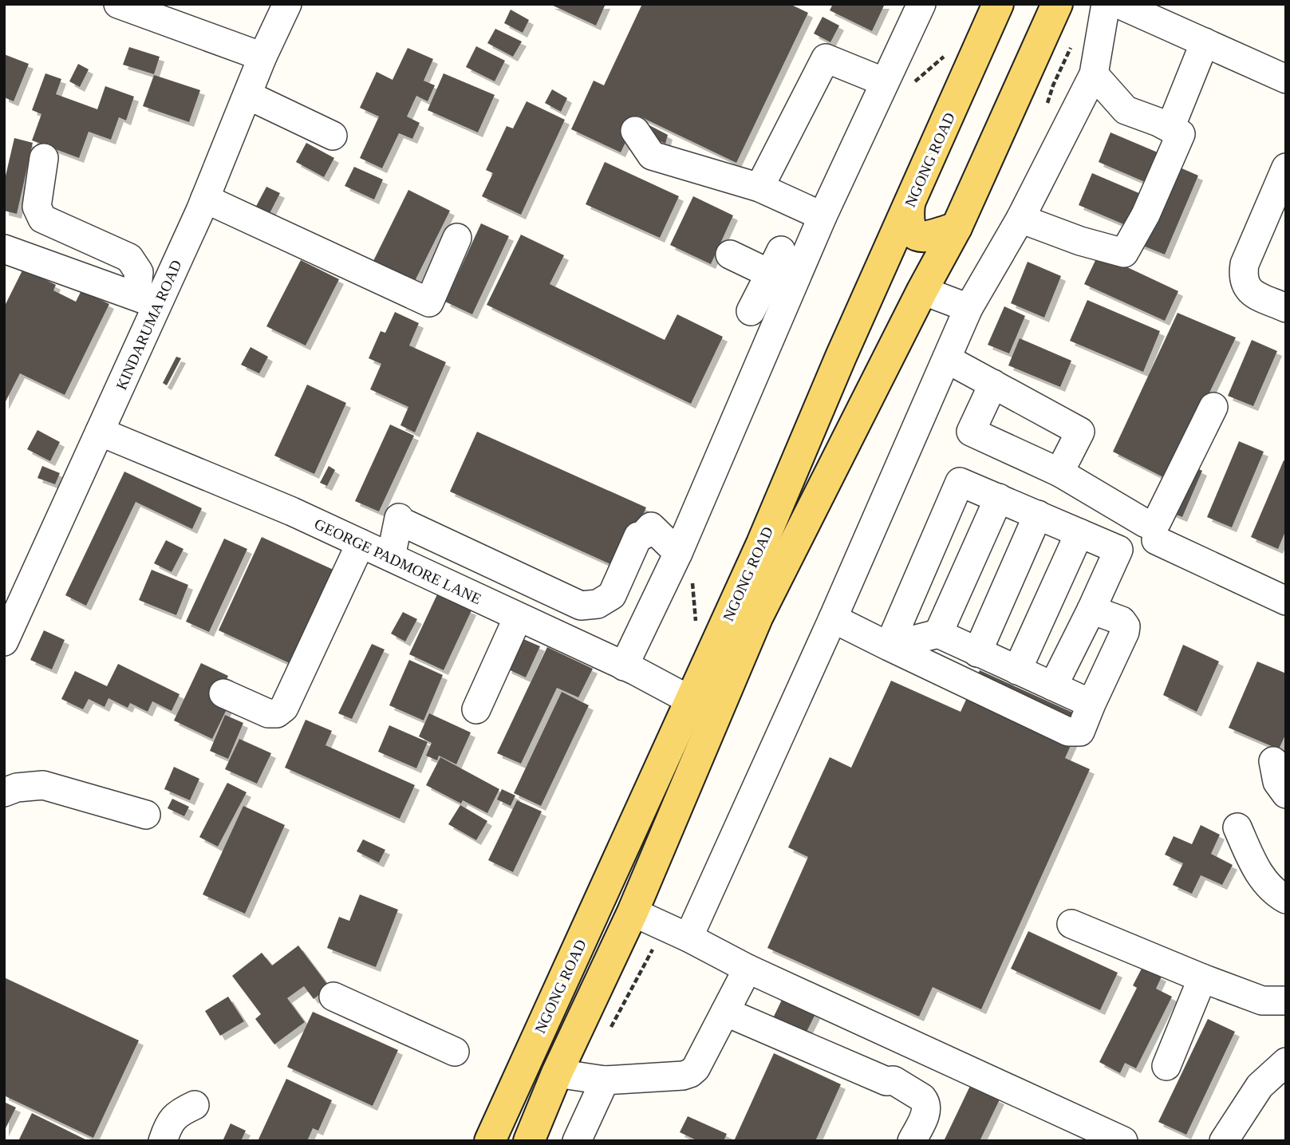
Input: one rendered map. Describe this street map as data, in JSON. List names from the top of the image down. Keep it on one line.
{"streets":{"main road":["NGONG ROAD"],"street":["KINDARUMA ROAD","GEORGE PADMORE LANE"]},"crossings":[["NGONG ROAD","GEORGE PADMORE LANE"],["KINDARUMA ROAD","GEORGE PADMORE LANE"]]}
